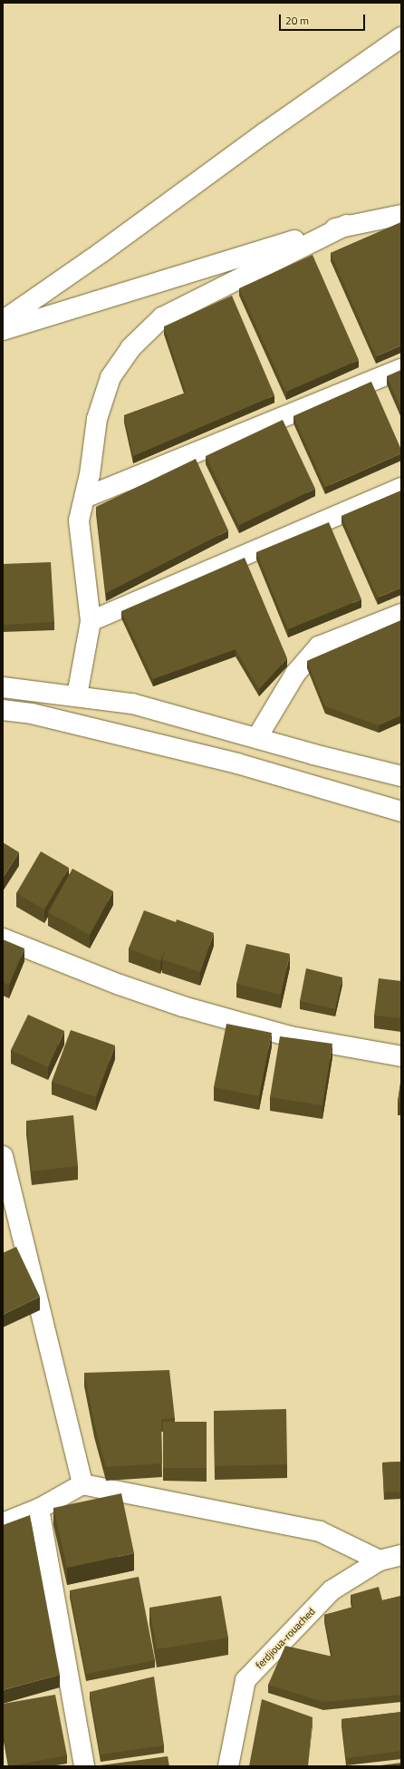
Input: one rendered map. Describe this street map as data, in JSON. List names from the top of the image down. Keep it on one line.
{"streets":{"street":["ferdjioua-rouached"]},"scale_bar":"20 m"}
